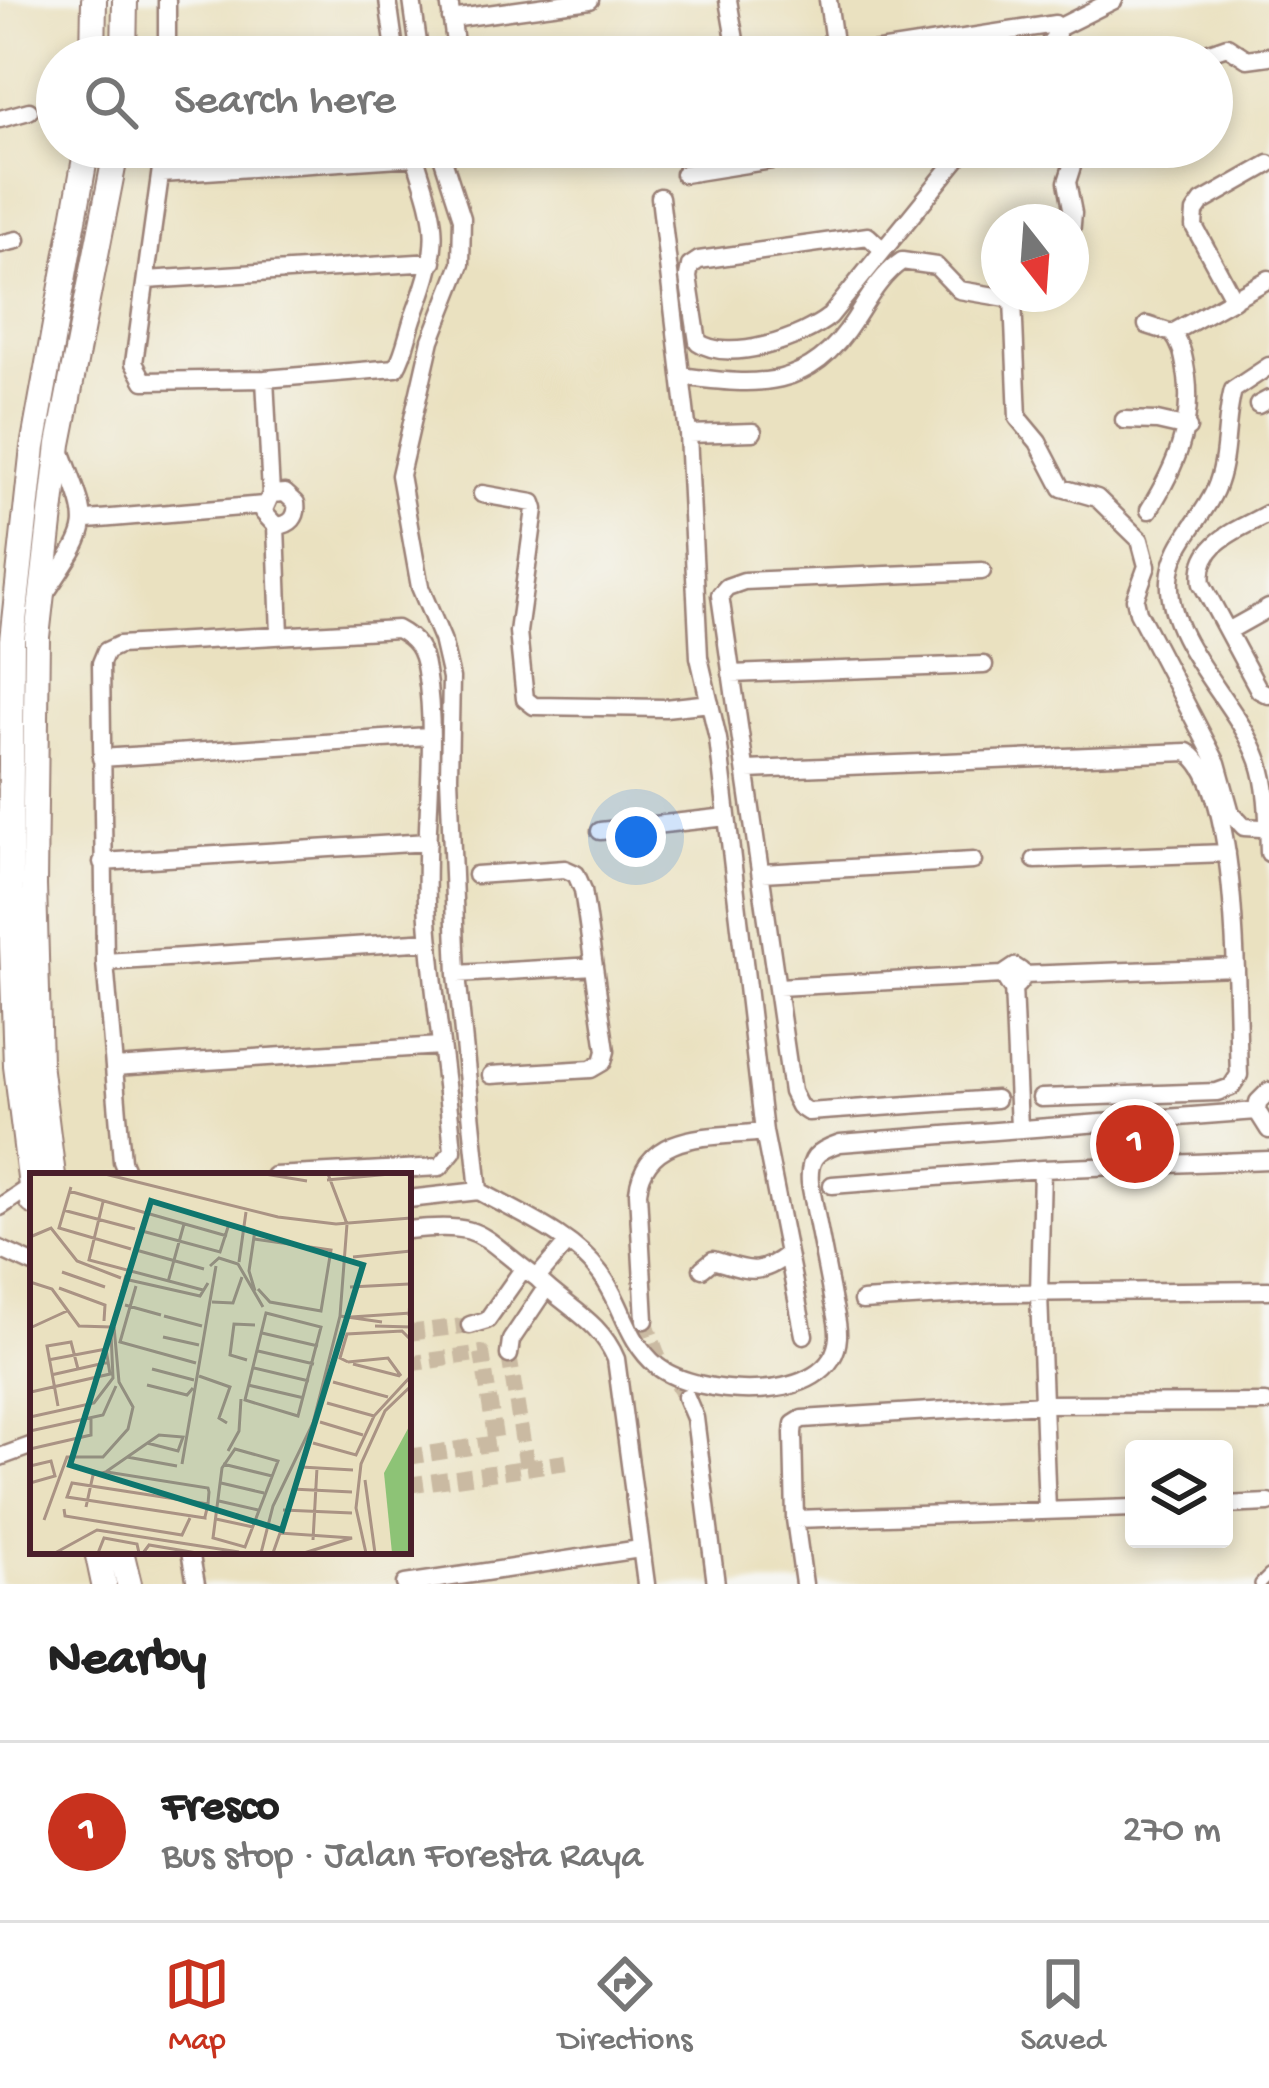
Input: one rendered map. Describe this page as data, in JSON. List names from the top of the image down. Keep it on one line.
{"north":"bottom","page":{"search":"Search here","pins":"1","heading":"Nearby","list":[{"mark":"1","name":"Fresco","note":"Bus stop · Jalan Foresta Raya","value":"270 m"}],"nav":["Map","Directions","Saved"]}}
